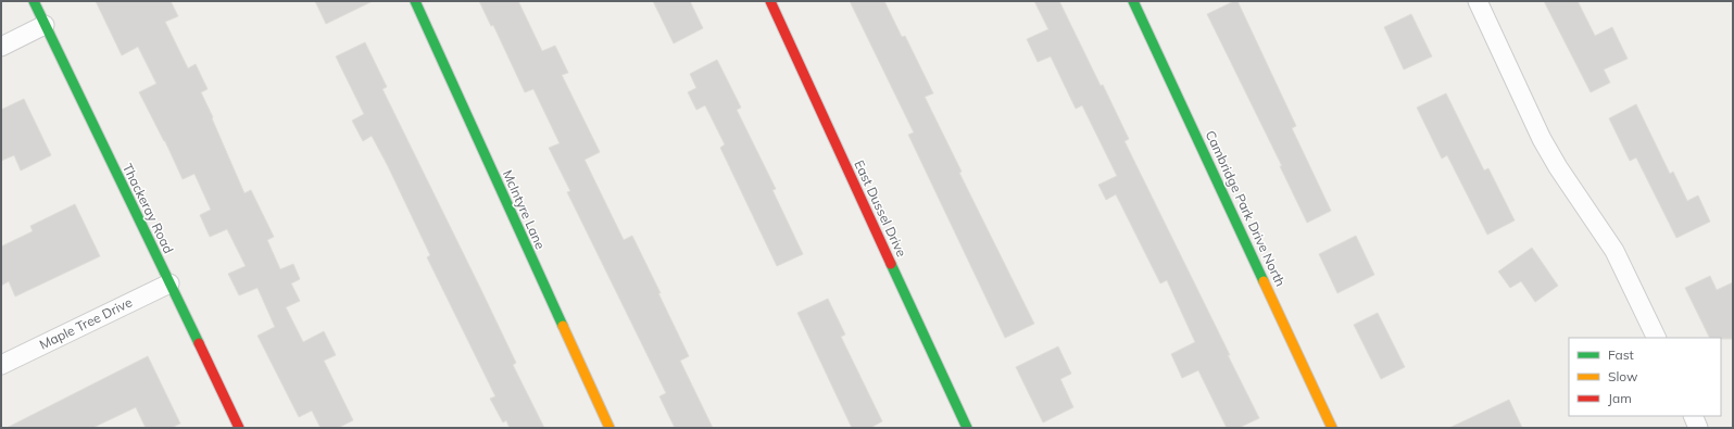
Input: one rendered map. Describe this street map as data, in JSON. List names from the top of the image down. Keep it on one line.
{"streets":{"street":["Thackeray Road","East Dussel Drive","Cambridge Park Drive North","McIntyre Lane","Maple Tree Drive"]},"crossings":[["Thackeray Road","Maple Tree Drive"]],"legend":["Fast","Slow","Jam"]}
